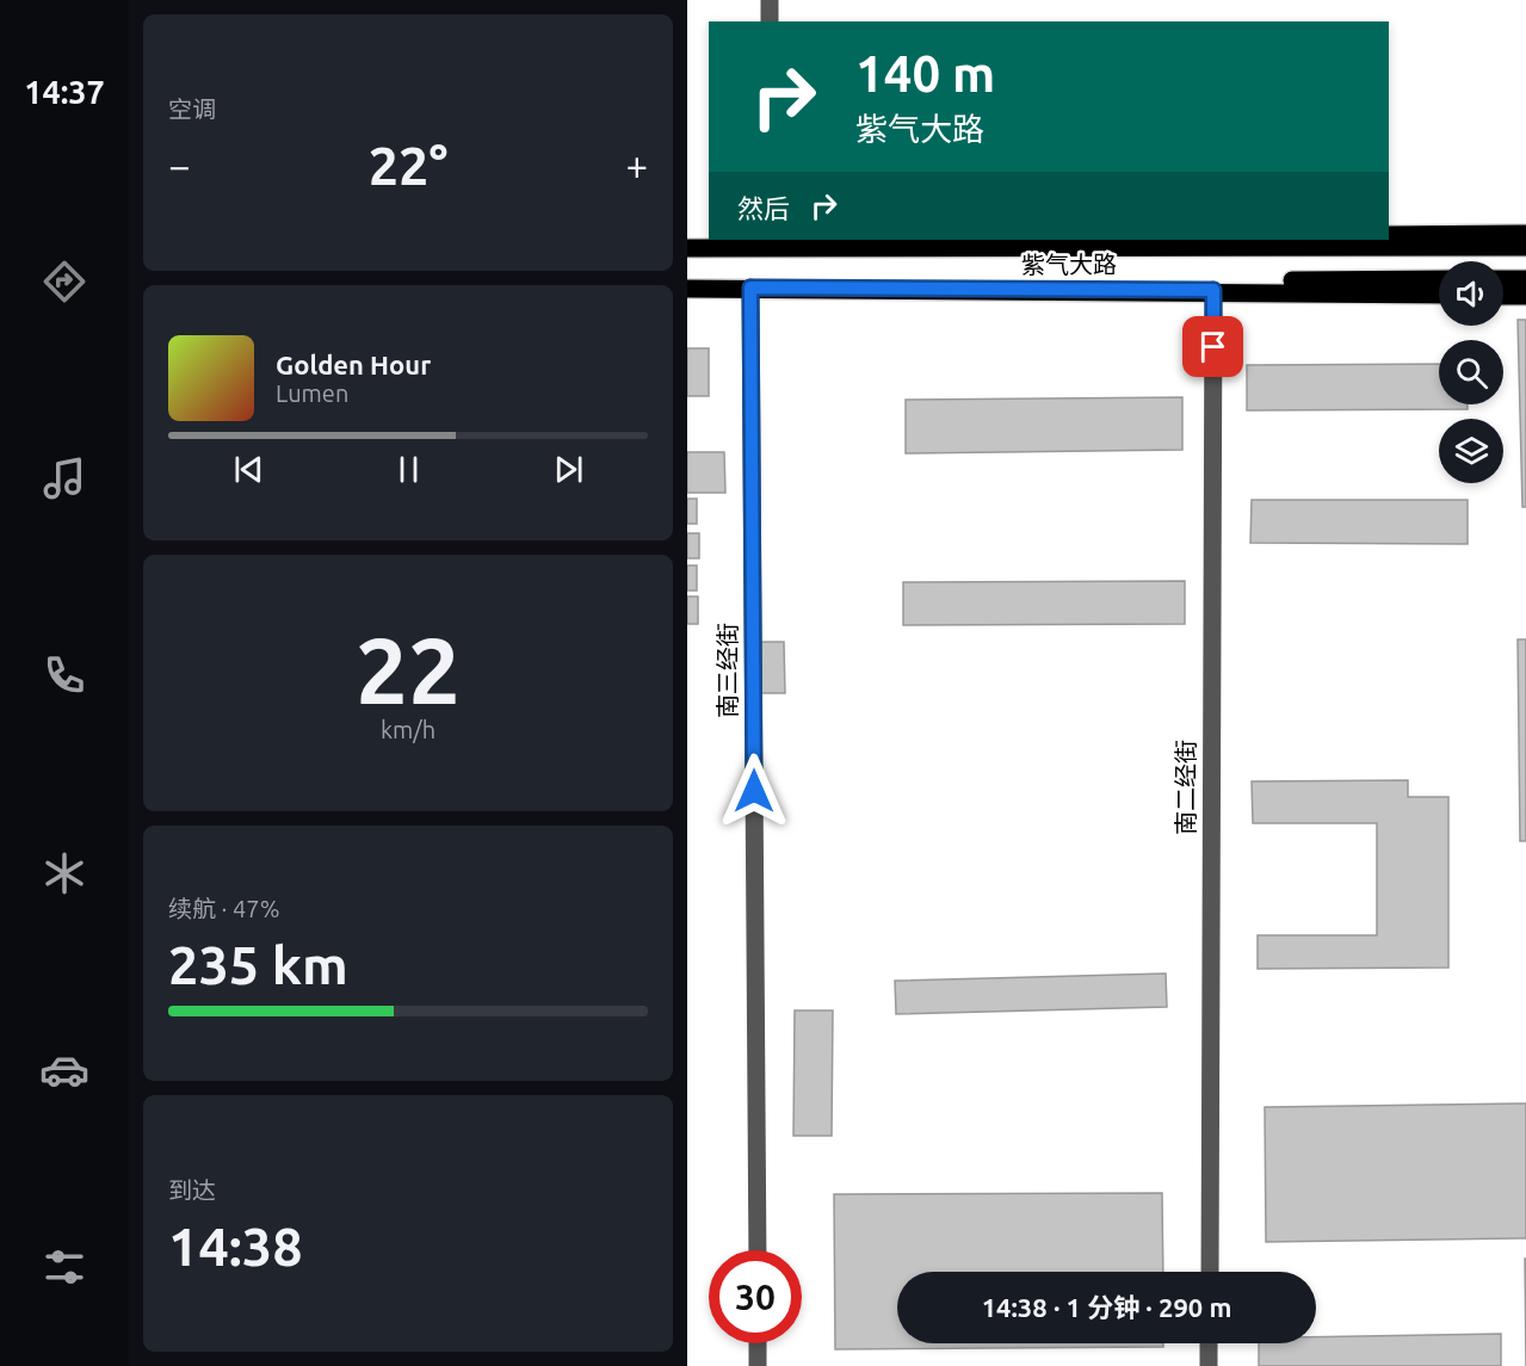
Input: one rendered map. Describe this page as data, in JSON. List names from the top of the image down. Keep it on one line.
{"streets":{"main road":["紫气大路"],"street":["南三经街","南二经街"]},"crossings":[["紫气大路","南三经街"],["紫气大路","南二经街"]],"page":{"tabs":"14:37","tile":["空调",["22","km/h"],["续航 · 47%","235 km"],["到达","14:38"]],"turn":["140 m","紫气大路"],"heat":["−","22°","+"],"then":"然后","song":["Golden Hour","Lumen"],"limit":"30","trip":"14:38 · 1 分钟 · 290 m"}}
